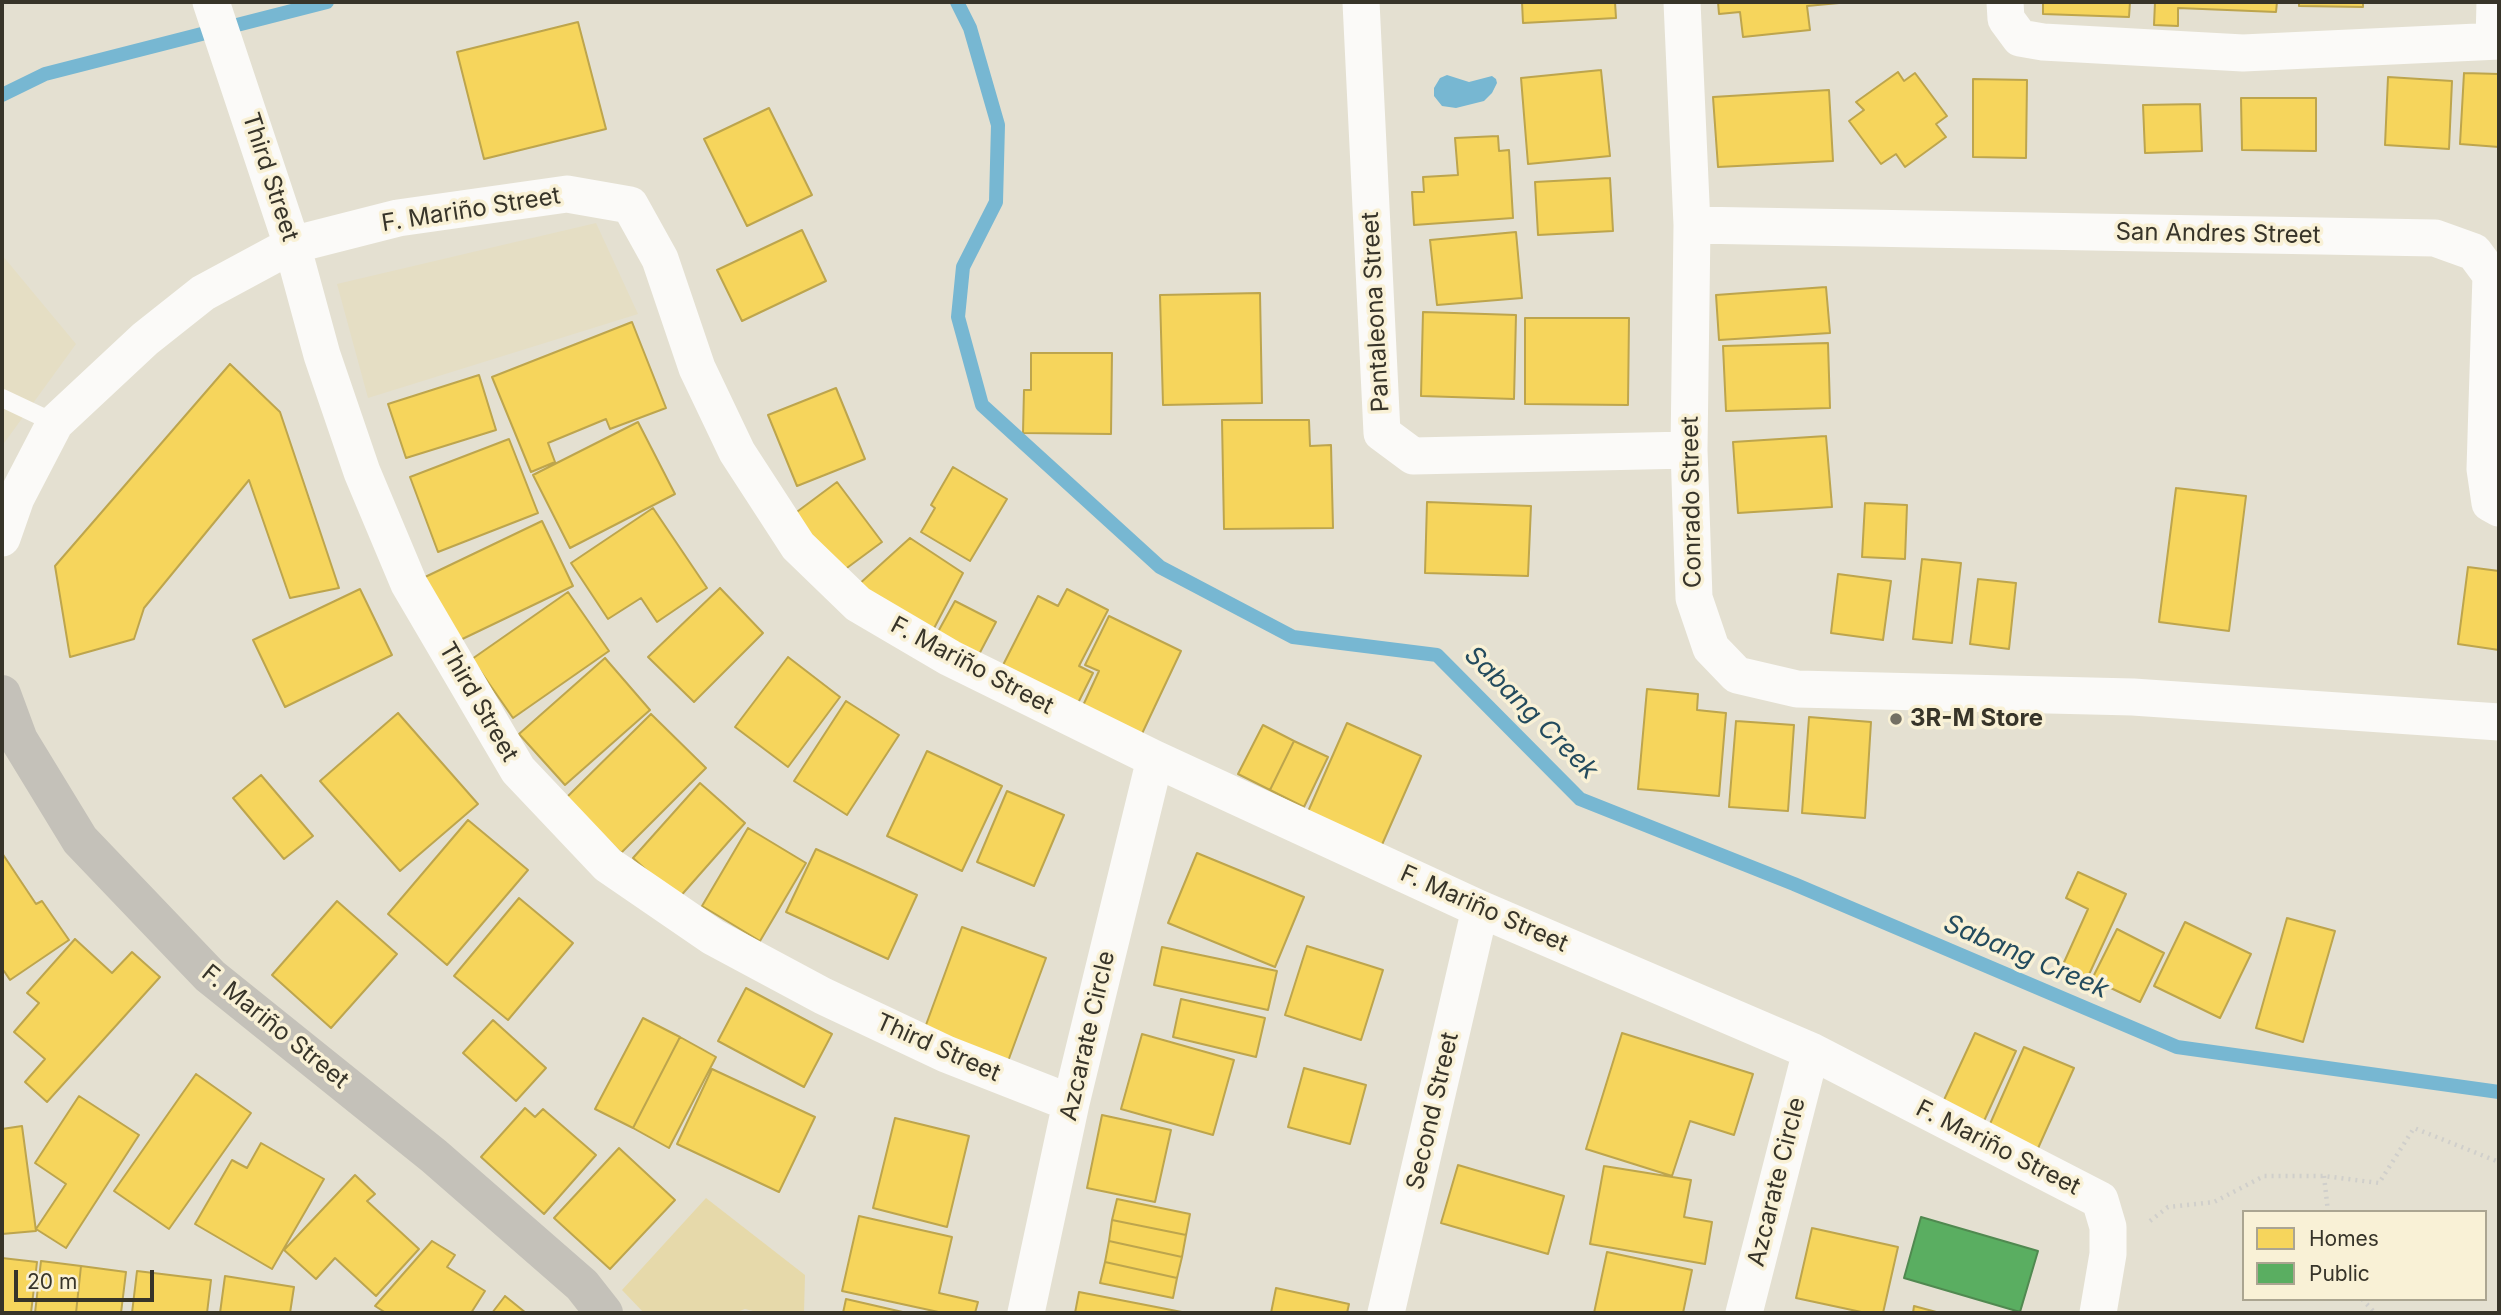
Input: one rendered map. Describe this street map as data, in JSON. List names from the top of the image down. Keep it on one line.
{"streets":{"street":["Third Street","F. Mariño Street","San Andres Street","Pantaleona Street","Conrado Street","Azcarate Circle","Second Street"]},"crossings":[["Third Street","F. Mariño Street"],["Third Street","Azcarate Circle"],["F. Mariño Street","Azcarate Circle"],["F. Mariño Street","Second Street"],["San Andres Street","Conrado Street"],["Pantaleona Street","Conrado Street"]],"water":["Sabang Creek"],"places":["3R-M Store"],"legend":["Homes","Public"],"scale_bar":"20 m"}
